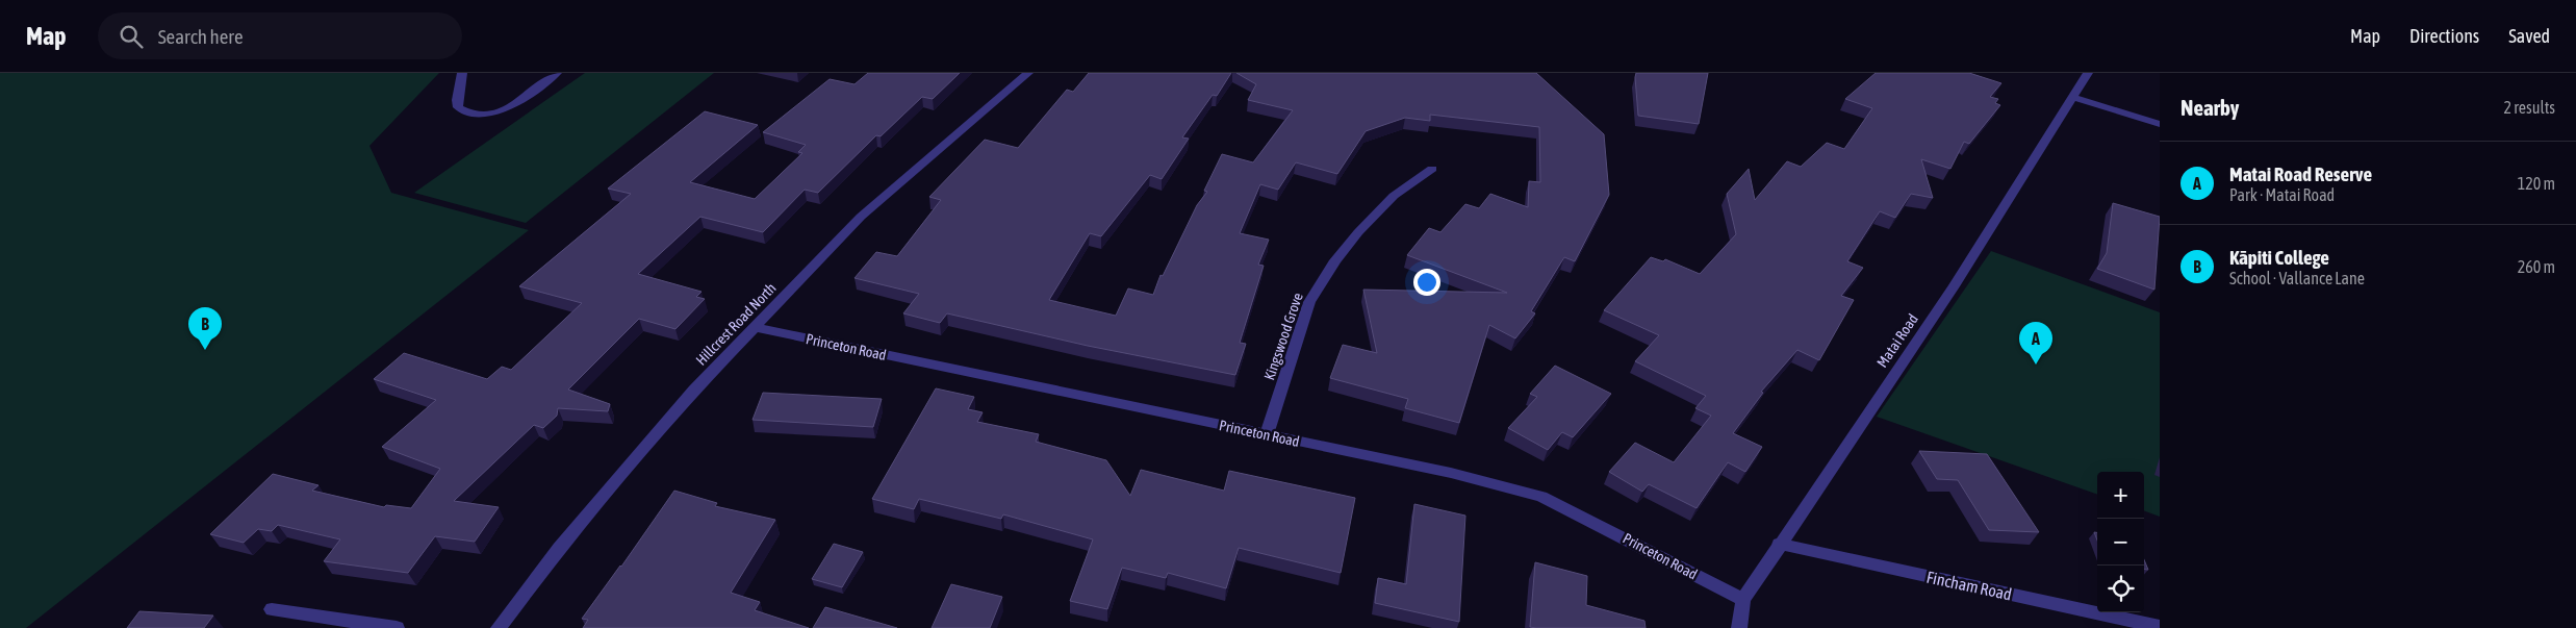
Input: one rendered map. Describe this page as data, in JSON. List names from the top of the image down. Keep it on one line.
{"streets":{"street":["Hillcrest Road North","Kingswood Grove","Matai Road","Princeton Road","Fincham Road"]},"crossings":[["Hillcrest Road North","Princeton Road"],["Kingswood Grove","Princeton Road"],["Matai Road","Princeton Road"],["Matai Road","Fincham Road"]],"page":{"header":"Map","search":"Search here","nav":["Map","Directions","Saved"],"heading":["Nearby","2 results"],"list":[{"mark":"A","name":"Matai Road Reserve","note":"Park · Matai Road","value":"120 m"},{"mark":"B","name":"Kāpiti College","note":"School · Vallance Lane","value":"260 m"}],"pins":["B","A"],"map_buttons":["+","−"]}}
